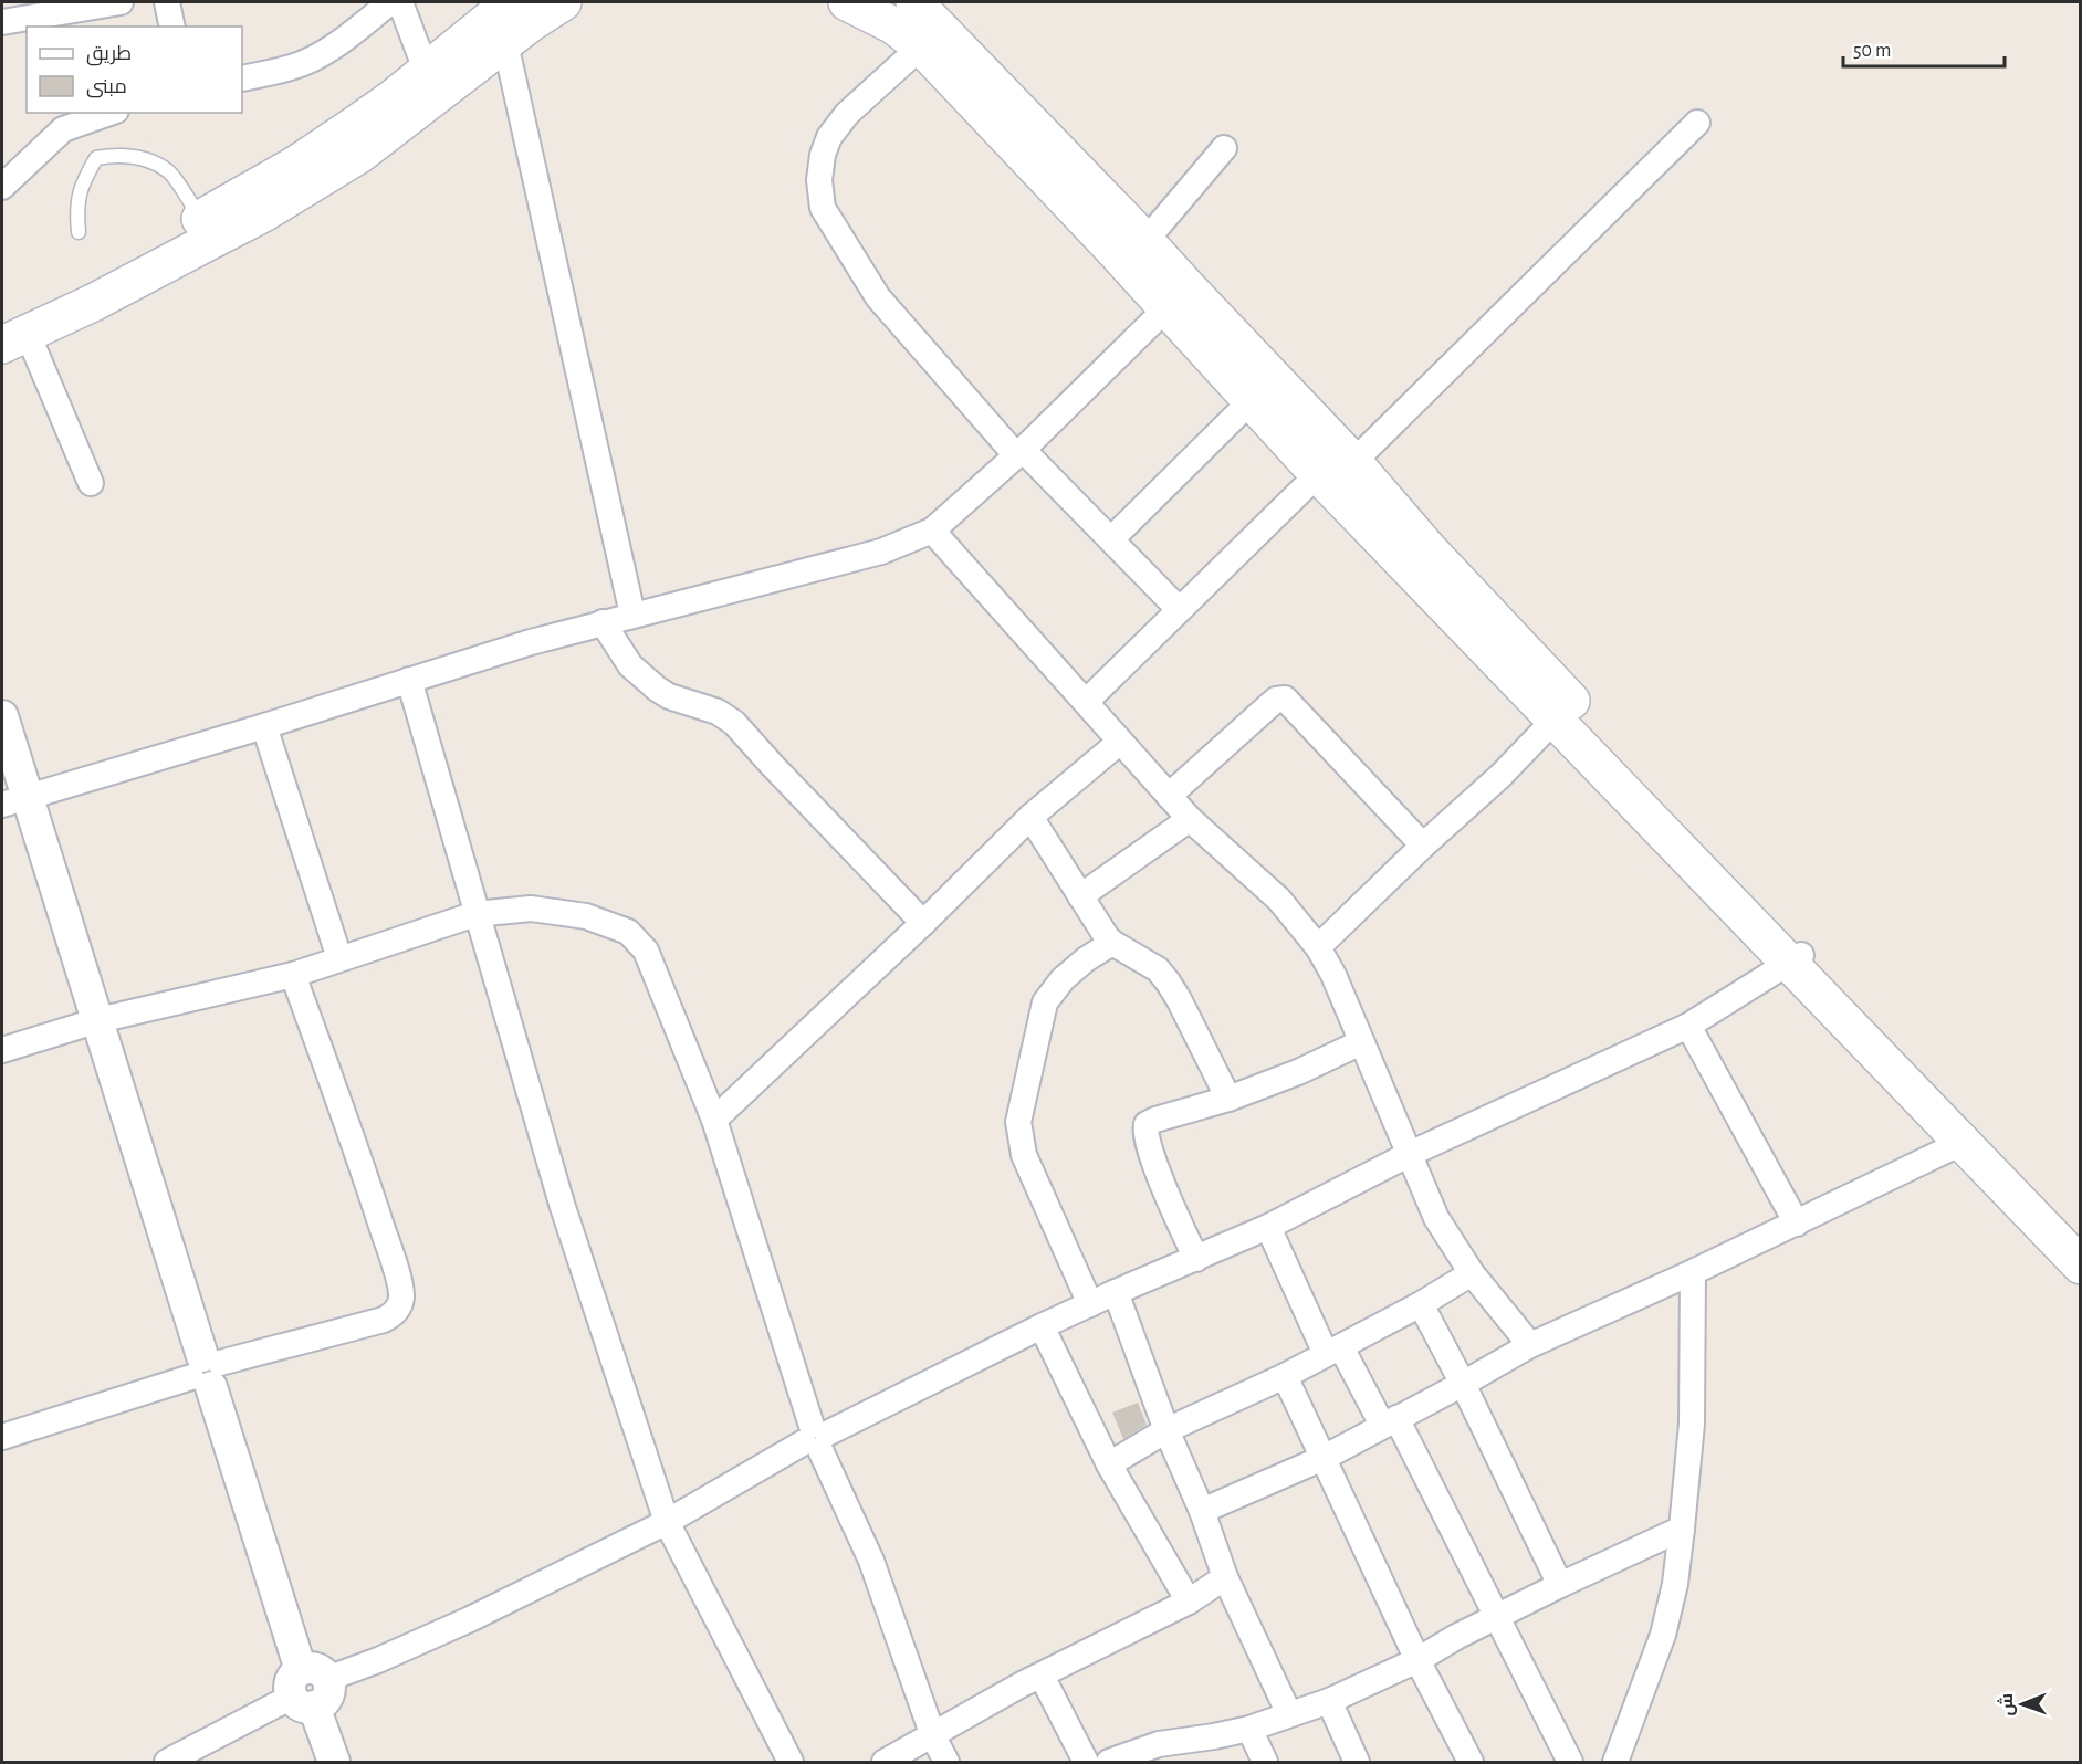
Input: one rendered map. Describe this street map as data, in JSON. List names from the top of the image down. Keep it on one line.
{"legend":["طريق","مبنى"],"scale_bar":"50 m","north":"left"}
